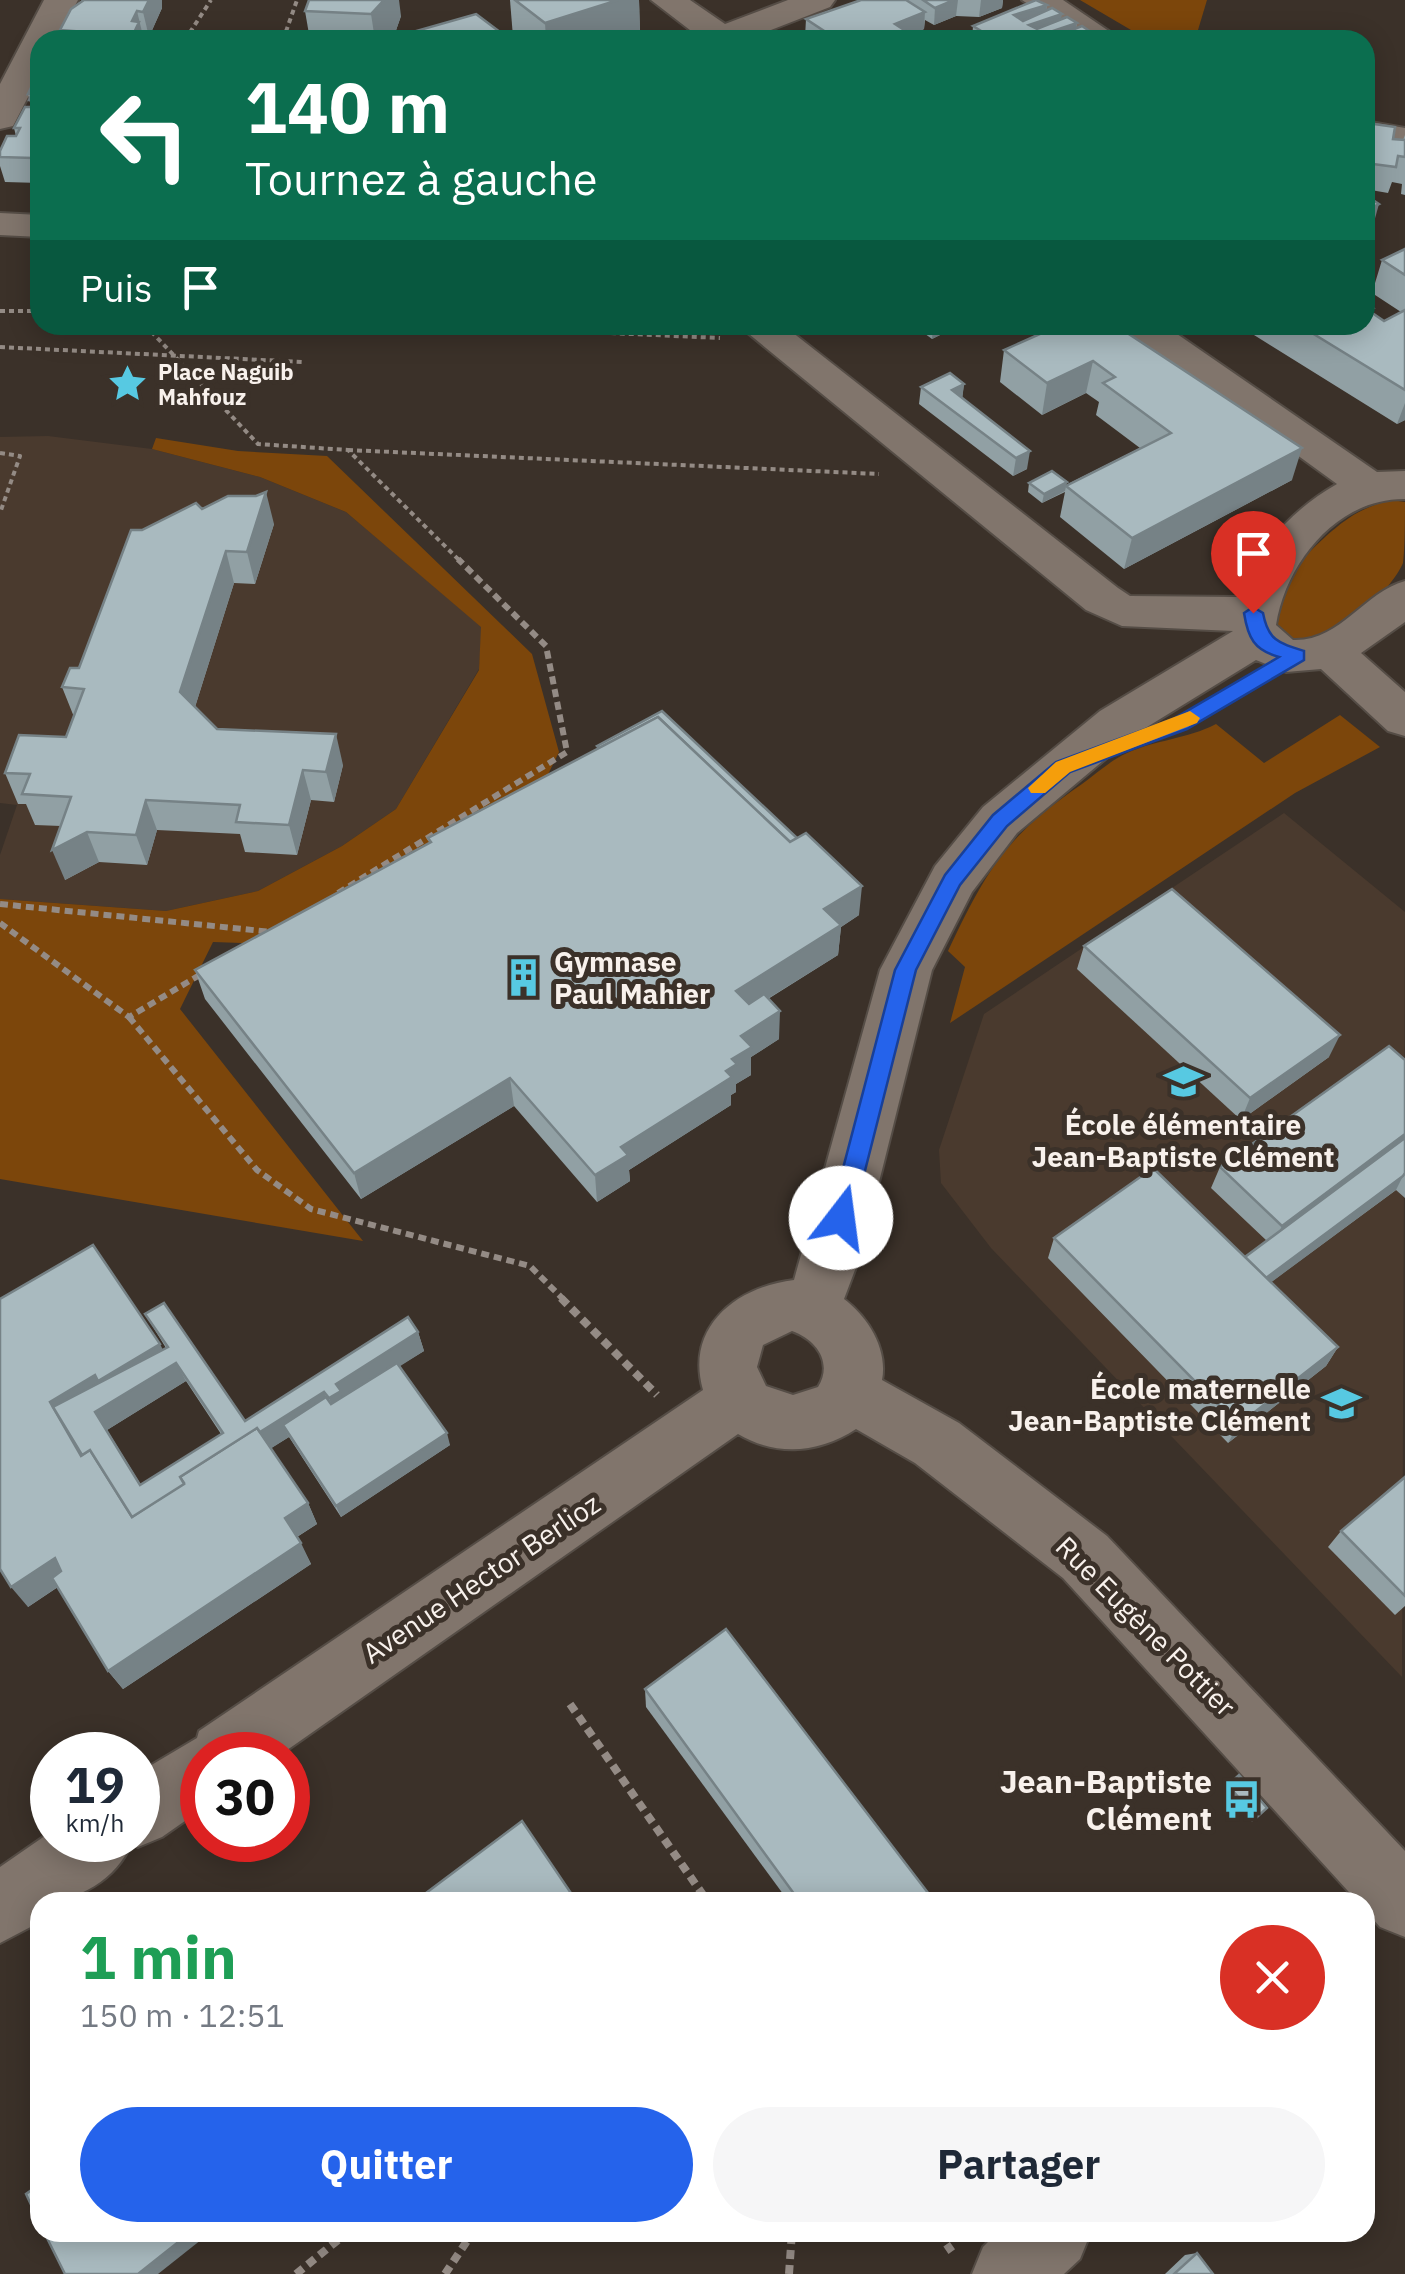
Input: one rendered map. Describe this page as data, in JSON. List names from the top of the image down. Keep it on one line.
{"streets":{"street":["Avenue Hector Berlioz","Rue Eugène Pottier"]},"crossings":[["Avenue Hector Berlioz","Rue Eugène Pottier"]],"places":{"place":["Place Naguib Mahfouz"],"building":["Gymnase Paul Mahier"],"school or university":["École élémentaire Jean-Baptiste Clément","École maternelle Jean-Baptiste Clément"],"bus stop":["Jean-Baptiste Clément"]},"page":{"turn":["140 m","Tournez à gauche"],"then":"Puis","speed":"19 km/h","limit":"30","heading":["1 min","150 m · 12:51"],"buttons":["Quitter","Partager"]}}
